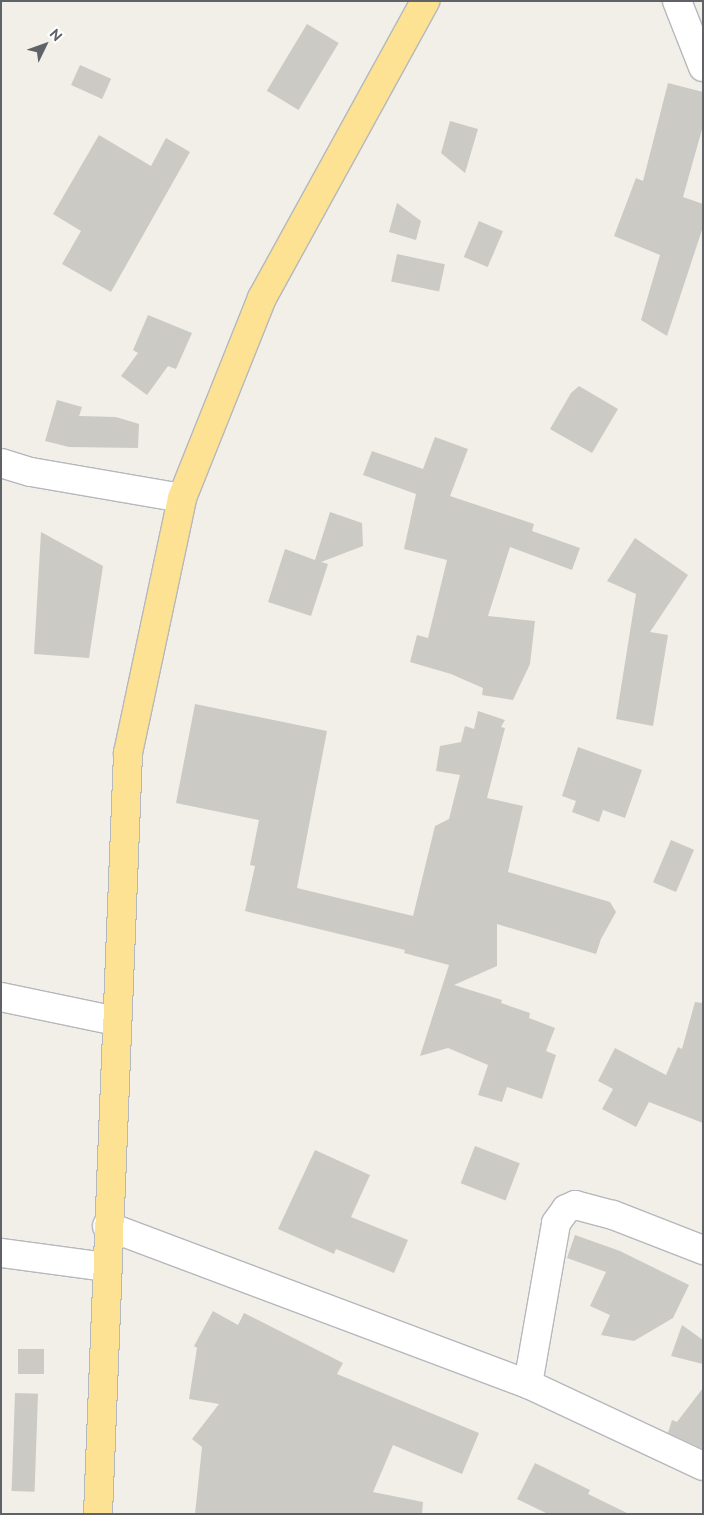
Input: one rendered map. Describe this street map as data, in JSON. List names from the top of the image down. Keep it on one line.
{"north":"top right"}
